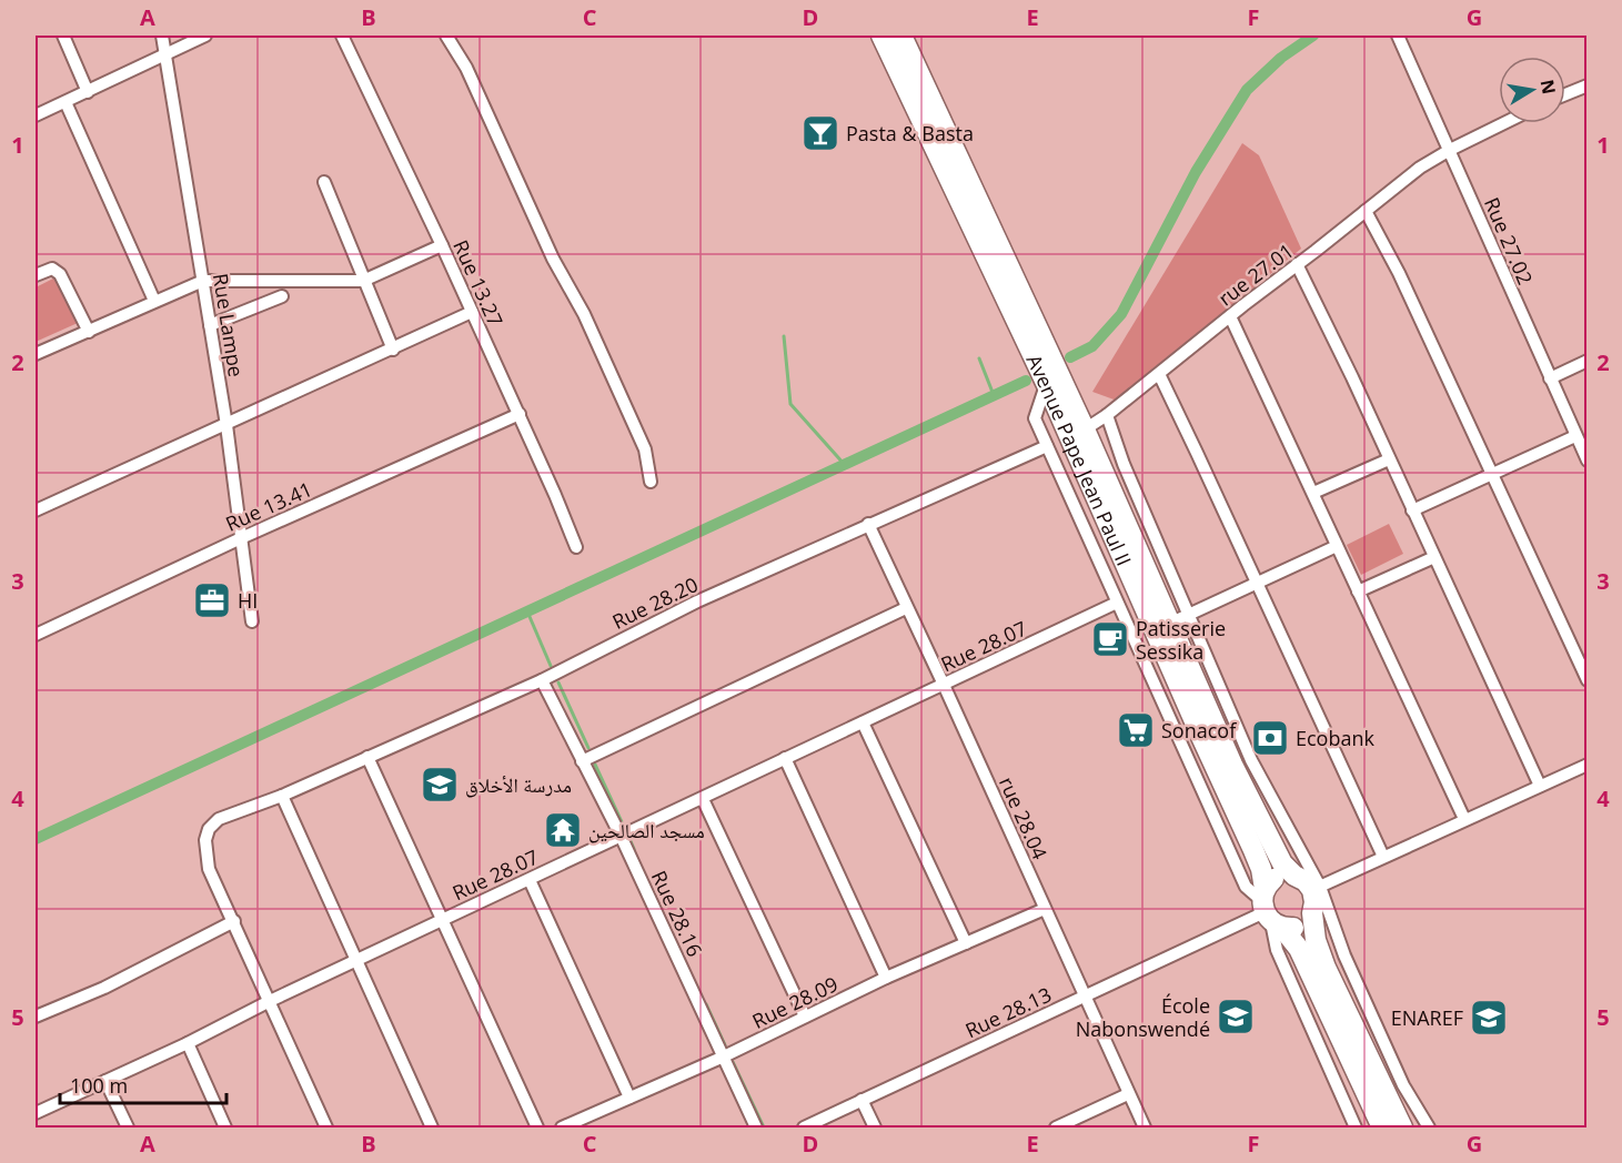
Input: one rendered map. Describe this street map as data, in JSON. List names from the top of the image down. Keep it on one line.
{"streets":{"highway":["Avenue Pape Jean Paul II"],"street":["Rue 27.02","rue 27.01","Rue 13.27","Rue Lampe","Rue 13.41","Rue 28.20","Rue 28.07","rue 28.04","Rue 28.16","Rue 28.09","Rue 28.13"]},"crossings":[["Rue 27.02","rue 27.01"],["rue 27.01","Avenue Pape Jean Paul II"],["Rue 13.27","Rue 13.41"],["Rue Lampe","Rue 13.41"],["Avenue Pape Jean Paul II","Rue 28.13"],["Rue 28.20","rue 28.04"],["Rue 28.20","Rue 28.16"],["Rue 28.07","rue 28.04"],["Rue 28.07","Rue 28.16"],["rue 28.04","Rue 28.09"],["rue 28.04","Rue 28.13"],["Rue 28.16","Rue 28.09"]],"places":{"bar":["Pasta & Basta"],"office":["HI"],"cafe":["Patisserie Sessika"],"supermarket":["Sonacof"],"bank":["Ecobank"],"school or university":["مدرسة الأخلاق","École Nabonswendé","ENAREF"],"temple":["مسجد الصالحين"]},"scale_bar":"100 m","north":"right","grid":{"columns":["A","B","C","D","E","F","G"],"rows":["1","2","3","4","5"]}}
